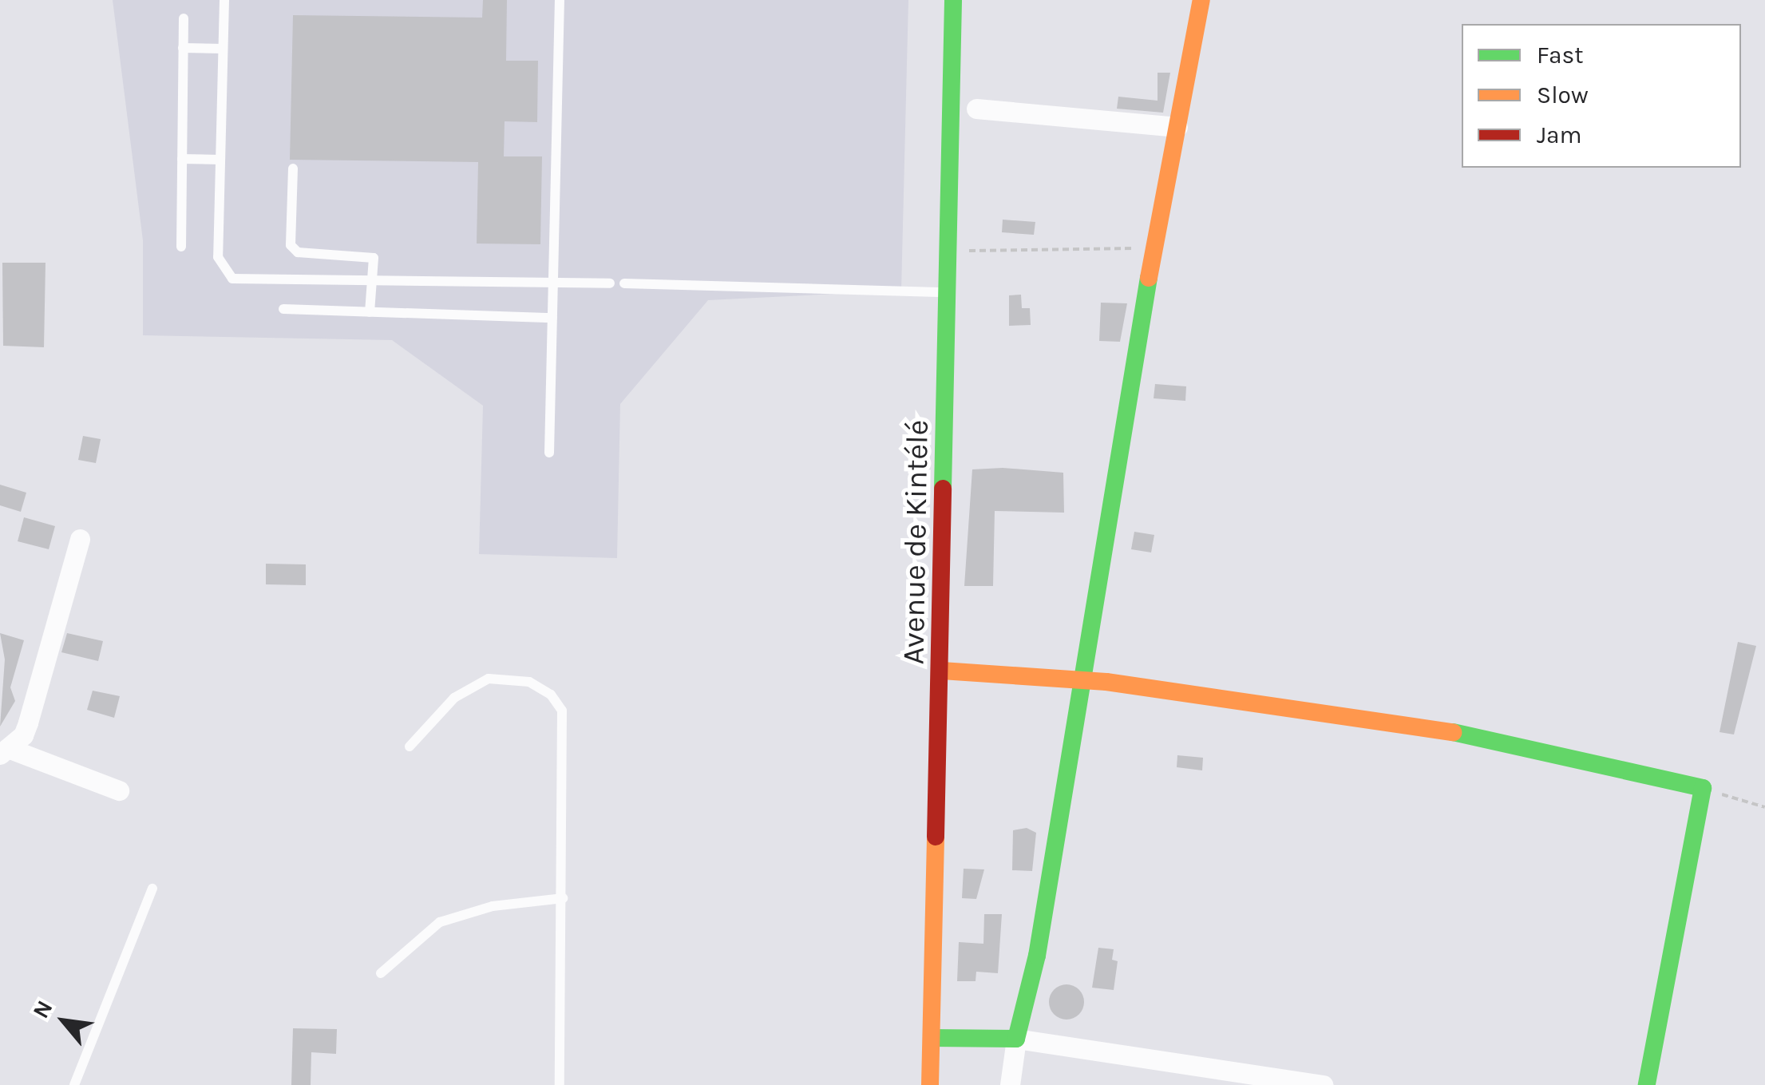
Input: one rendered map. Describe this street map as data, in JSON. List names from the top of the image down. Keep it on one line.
{"streets":{"street":["Avenue de Kintélé"]},"legend":["Fast","Slow","Jam"],"north":"top left"}
